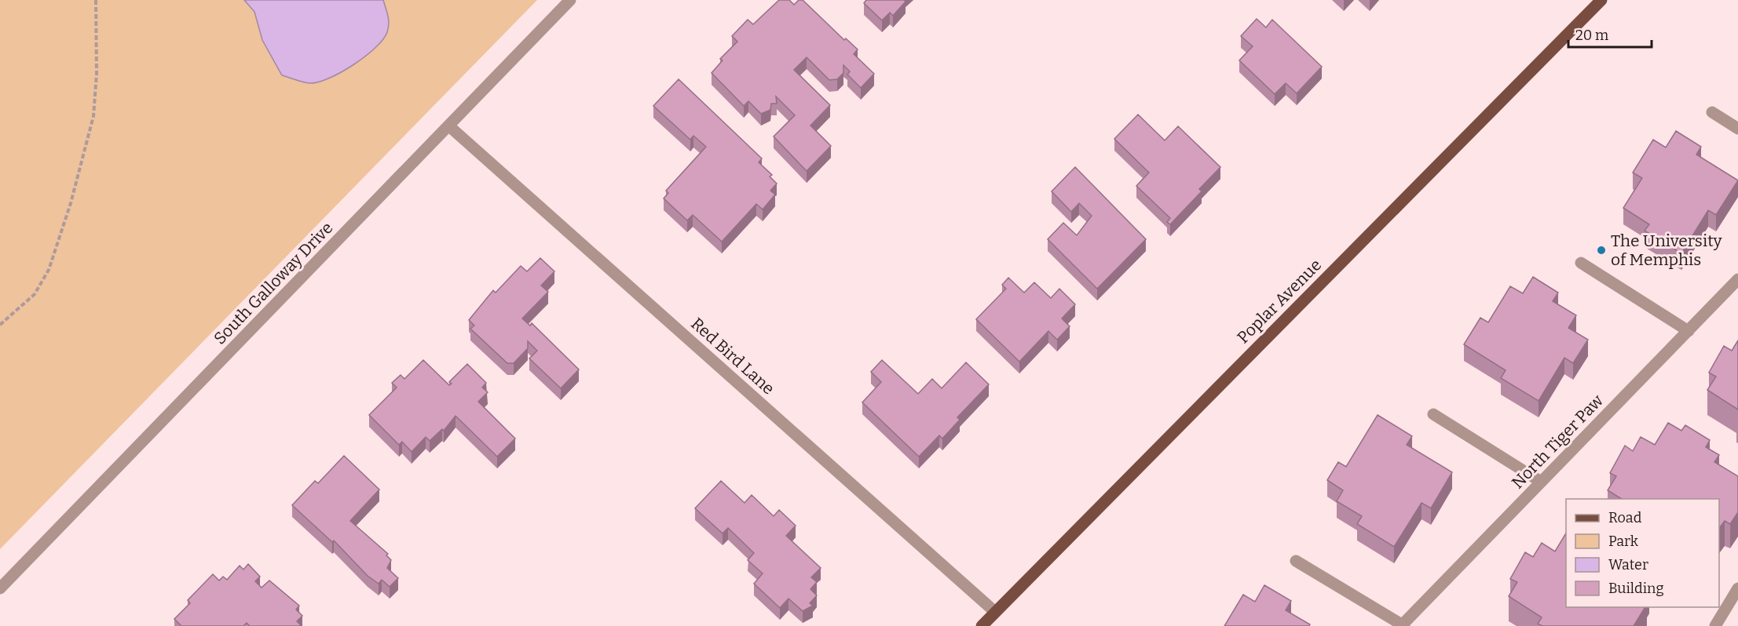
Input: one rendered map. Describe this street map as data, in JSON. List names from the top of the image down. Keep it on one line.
{"streets":{"main road":["Poplar Avenue"],"street":["South Galloway Drive","Red Bird Lane","North Tiger Paw"]},"crossings":[["South Galloway Drive","Red Bird Lane"],["Poplar Avenue","Red Bird Lane"]],"places":["The University of Memphis"],"legend":["Road","Park","Water","Building"],"scale_bar":"20 m"}
